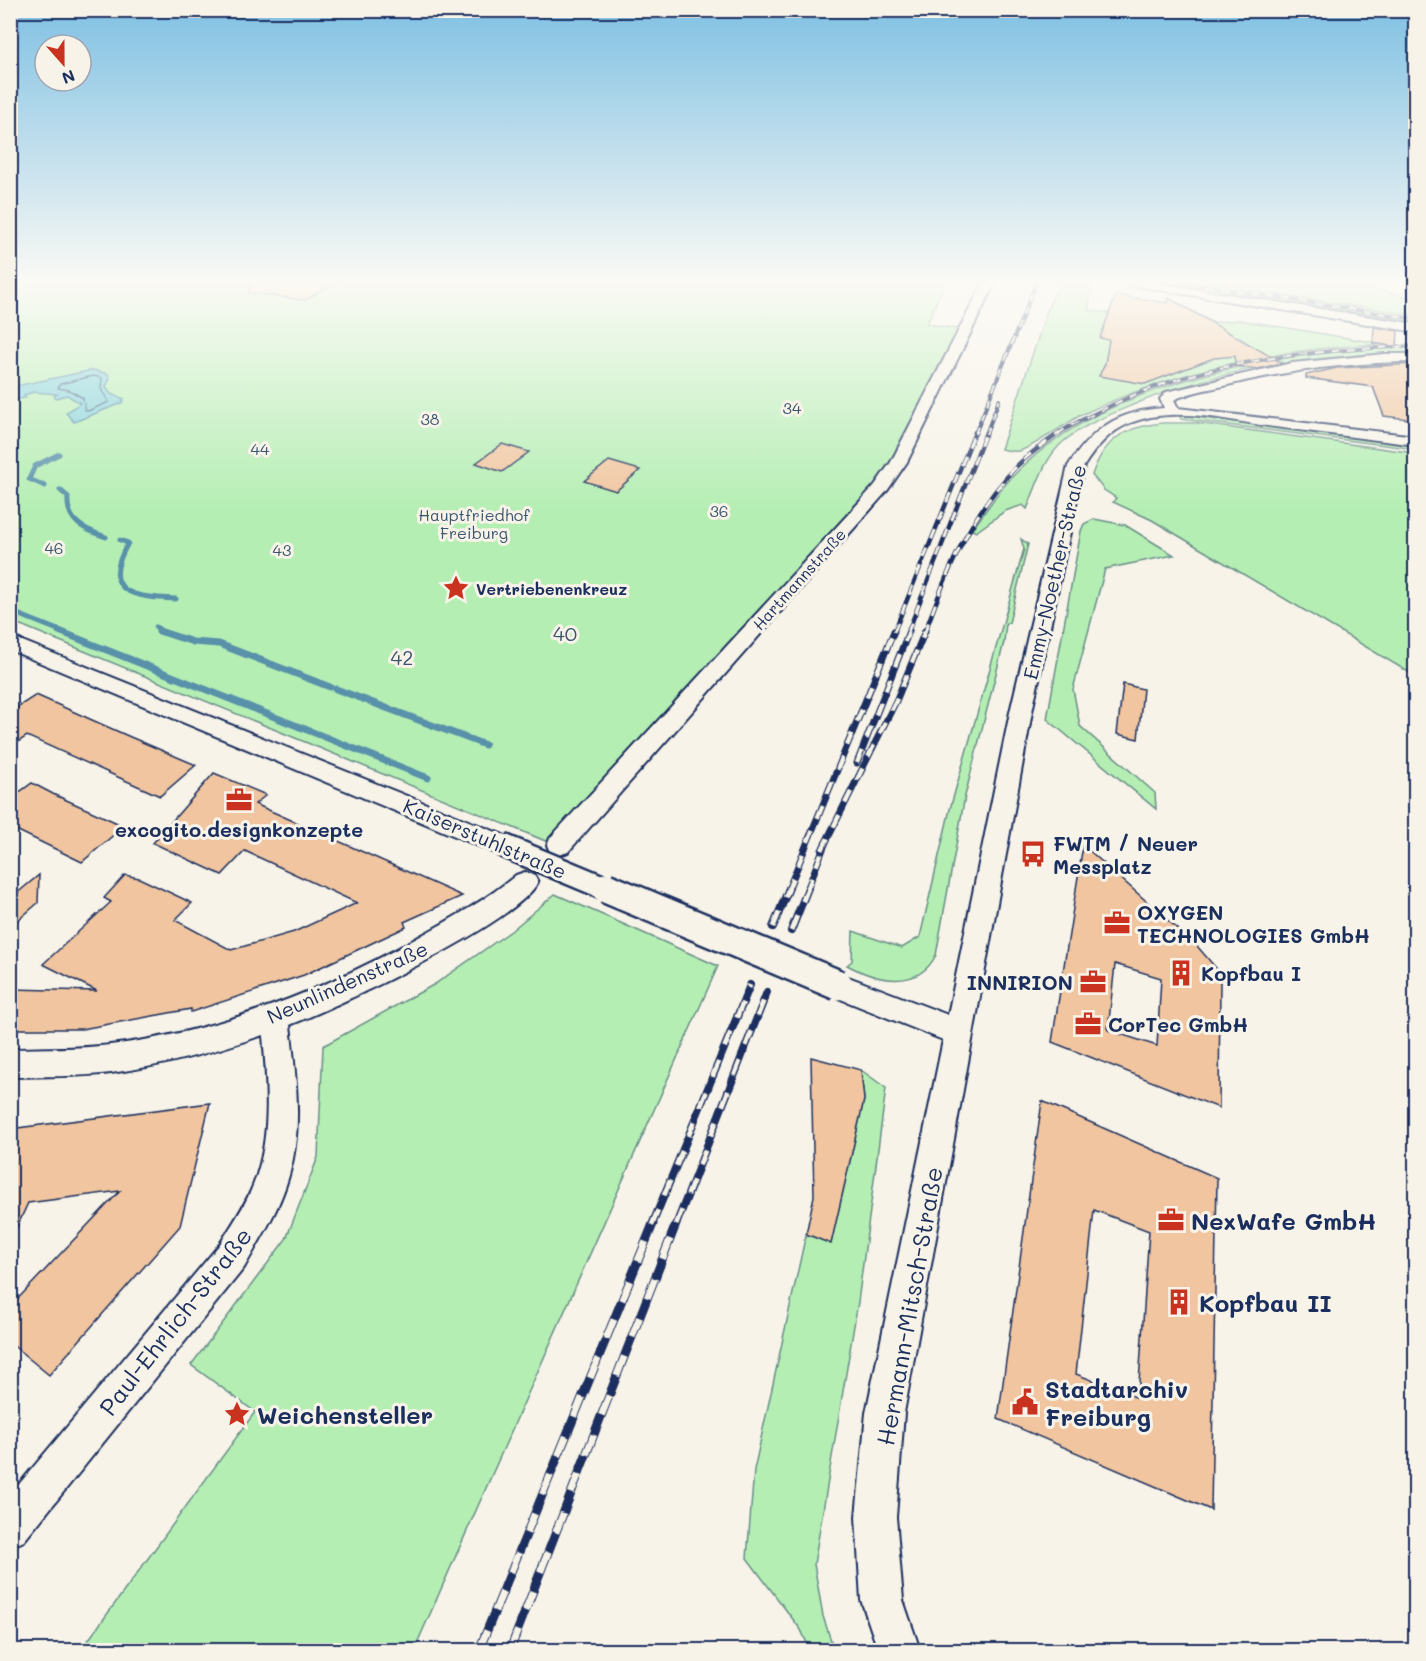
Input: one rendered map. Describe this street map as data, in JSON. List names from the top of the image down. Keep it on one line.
{"streets":{"street":["Emmy-Noether-Straße","Hartmannstraße","Kaiserstuhlstraße","Neunlindenstraße","Hermann-Mitsch-Straße","Paul-Ehrlich-Straße"]},"crossings":[["Emmy-Noether-Straße","Kaiserstuhlstraße"],["Emmy-Noether-Straße","Hermann-Mitsch-Straße"],["Kaiserstuhlstraße","Hermann-Mitsch-Straße"],["Neunlindenstraße","Paul-Ehrlich-Straße"]],"parks":["34","38","44","36","Hauptfriedhof Freiburg","46","43","40","42"],"places":{"place":["Vertriebenenkreuz","Weichensteller"],"office":["excogito.designkonzepte","OXYGEN TECHNOLOGIES GmbH","INNIRION","CorTec GmbH","NexWafe GmbH"],"bus stop":["FWTM / Neuer Messplatz"],"building":["Kopfbau I","Kopfbau II"],"public building":["Stadtarchiv Freiburg"]},"north":"bottom"}
